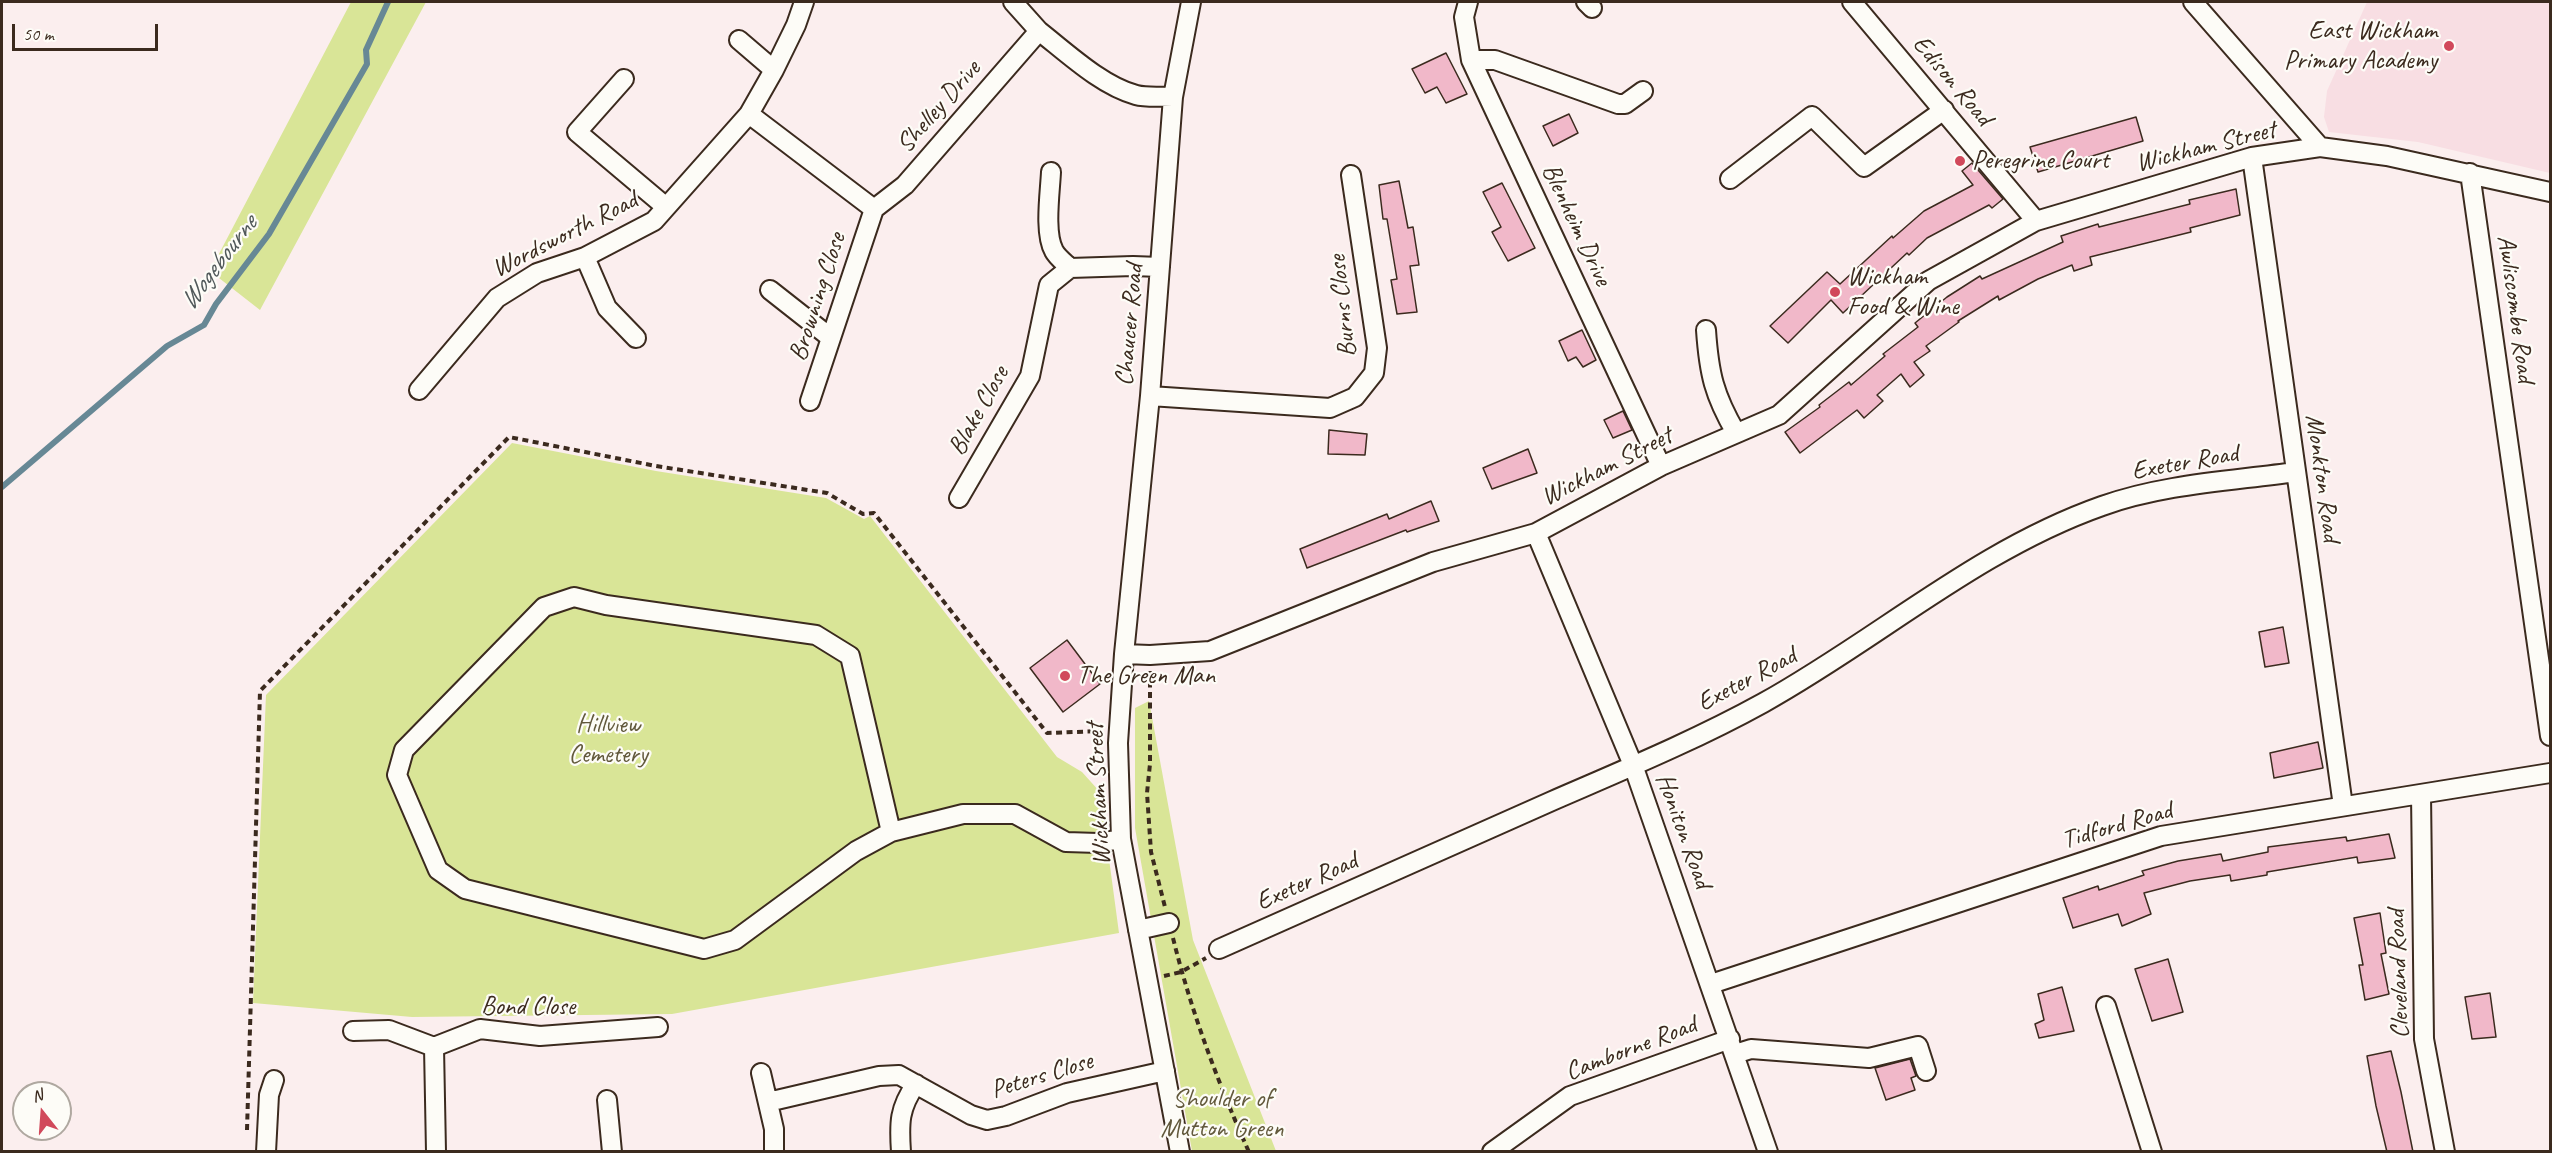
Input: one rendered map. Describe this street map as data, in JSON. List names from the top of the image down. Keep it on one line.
{"streets":{"street":["Edison Road","Shelley Drive","Wickham Street","Blenheim Drive","Wordsworth Road","Browning Close","Burns Close","Awliscombe Road","Chaucer Road","Blake Close","Exeter Road","Monkton Road","Tidford Road","Honiton Road","Cleveland Road","Bond Close","Camborne Road","Peters Close"]},"crossings":[["Edison Road","Wickham Street"],["Shelley Drive","Browning Close"],["Wickham Street","Blenheim Drive"],["Wickham Street","Awliscombe Road"],["Wickham Street","Chaucer Road"],["Wickham Street","Monkton Road"],["Wickham Street","Honiton Road"],["Wickham Street","Peters Close"],["Burns Close","Chaucer Road"],["Exeter Road","Monkton Road"],["Exeter Road","Honiton Road"],["Monkton Road","Tidford Road"],["Tidford Road","Honiton Road"],["Tidford Road","Cleveland Road"],["Honiton Road","Camborne Road"]],"water":["Wogebourne"],"parks":["Hillview Cemetery","Shoulder of Mutton Green"],"places":["East Wickham Primary Academy","Peregrine Court","Wickham Food & Wine","The Green Man"],"scale_bar":"50 m","north":"top"}
